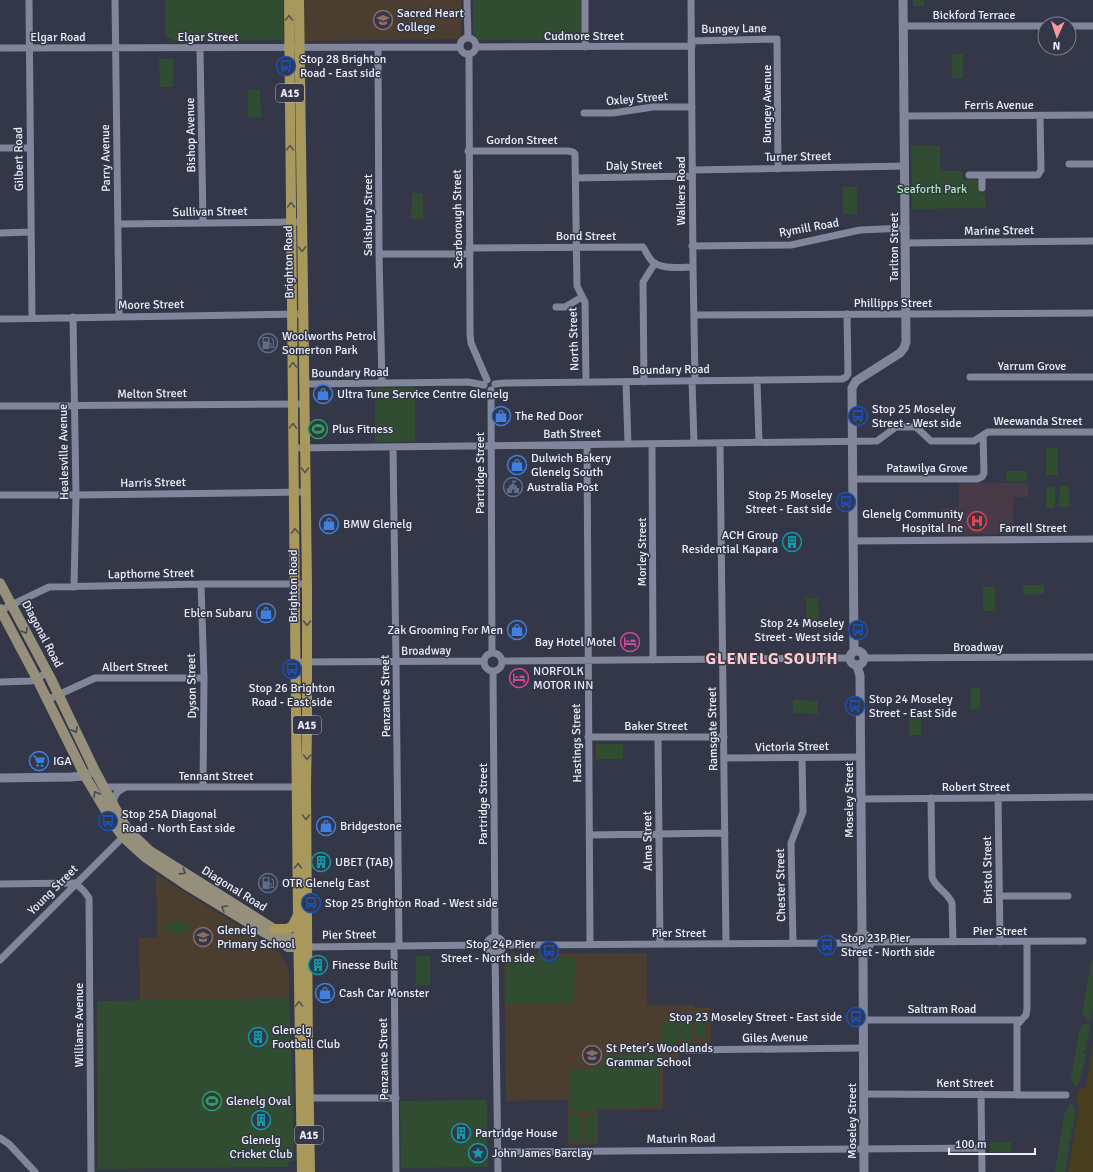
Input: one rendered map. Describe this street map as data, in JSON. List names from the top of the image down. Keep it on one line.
{"streets":{"main road":["A15","Brighton Road","Diagonal Road"],"street":["Bickford Terrace","Bungey Lane","Cudmore Street","Elgar Road","Elgar Street","Oxley Street","Bungey Avenue","Ferris Avenue","Bishop Avenue","Gordon Street","Turner Street","Parry Avenue","Gilbert Road","Daly Street","Walkers Road","Sullivan Street","Salisbury Street","Scarborough Street","Rymill Road","Marine Street","Bond Street","Tarlton Street","Phillipps Street","Moore Street","North Street","Yarrum Grove","Boundary Road","Melton Street","Weewanda Street","Bath Street","Healesville Avenue","Patawilya Grove","Partridge Street","Harris Street","Farrell Street","Morley Street","Lapthorne Street","Broadway","Albert Street","Dyson Street","Penzance Street","Baker Street","Ramsgate Street","Hastings Street","Victoria Street","Tennant Street","Robert Street","Moseley Street","Alma Street","Bristol Street","Chester Street","Young Street","Pier Street","Saltram Road","Williams Avenue","Giles Avenue","Kent Street","Maturin Road"]},"crossings":[["Bickford Terrace","Tarlton Street"],["Bungey Lane","Cudmore Street"],["Bungey Lane","Bungey Avenue"],["Bungey Lane","Walkers Road"],["Cudmore Street","Walkers Road"],["Cudmore Street","Scarborough Street"],["Elgar Road","Elgar Street"],["Elgar Road","Parry Avenue"],["Elgar Road","Gilbert Road"],["Elgar Street","Bishop Avenue"],["Elgar Street","Parry Avenue"],["Elgar Street","Brighton Road"],["Oxley Street","Walkers Road"],["Bungey Avenue","Turner Street"],["Ferris Avenue","Tarlton Street"],["Bishop Avenue","Sullivan Street"],["Gordon Street","Scarborough Street"],["Gordon Street","North Street"],["Turner Street","Daly Street"],["Turner Street","Walkers Road"],["Turner Street","Tarlton Street"],["Parry Avenue","Sullivan Street"],["Parry Avenue","Moore Street"],["Gilbert Road","Moore Street"],["Daly Street","Walkers Road"],["Daly Street","North Street"],["Walkers Road","Rymill Road"],["Walkers Road","Phillipps Street"],["Walkers Road","Boundary Road"],["Walkers Road","Bath Street"],["Sullivan Street","Brighton Road"],["Salisbury Street","Bond Street"],["Salisbury Street","Boundary Road"],["Scarborough Street","Bond Street"],["Scarborough Street","Boundary Road"],["Rymill Road","Tarlton Street"],["Marine Street","Tarlton Street"],["Bond Street","North Street"],["Tarlton Street","Phillipps Street"],["Tarlton Street","Weewanda Street"],["Tarlton Street","Bath Street"],["Brighton Road","Moore Street"],["Brighton Road","Boundary Road"],["Brighton Road","Melton Street"],["Brighton Road","Bath Street"],["Brighton Road","Harris Street"],["Brighton Road","Lapthorne Street"],["Brighton Road","Diagonal Road"],["Brighton Road","Broadway"],["Brighton Road","Tennant Street"],["Brighton Road","Pier Street"],["Phillipps Street","Boundary Road"],["Moore Street","Healesville Avenue"],["North Street","Boundary Road"],["Boundary Road","Partridge Street"],["Melton Street","Healesville Avenue"],["Weewanda Street","Bath Street"],["Weewanda Street","Patawilya Grove"],["Bath Street","Partridge Street"],["Bath Street","Morley Street"],["Bath Street","Penzance Street"],["Bath Street","Ramsgate Street"],["Bath Street","Hastings Street"],["Healesville Avenue","Harris Street"],["Healesville Avenue","Lapthorne Street"],["Partridge Street","Broadway"],["Partridge Street","Pier Street"],["Lapthorne Street","Diagonal Road"],["Lapthorne Street","Dyson Street"],["Diagonal Road","Albert Street"],["Diagonal Road","Tennant Street"],["Diagonal Road","Young Street"],["Diagonal Road","Pier Street"],["Broadway","Penzance Street"],["Broadway","Moseley Street"],["Albert Street","Dyson Street"],["Dyson Street","Tennant Street"],["Penzance Street","Pier Street"],["Baker Street","Ramsgate Street"],["Baker Street","Hastings Street"],["Baker Street","Alma Street"],["Ramsgate Street","Victoria Street"],["Ramsgate Street","Pier Street"],["Hastings Street","Pier Street"],["Victoria Street","Moseley Street"],["Victoria Street","Chester Street"],["Robert Street","Moseley Street"],["Robert Street","Bristol Street"],["Moseley Street","Pier Street"],["Moseley Street","Saltram Road"],["Moseley Street","Giles Avenue"],["Moseley Street","Kent Street"],["Moseley Street","Maturin Road"],["Alma Street","Pier Street"],["Bristol Street","Pier Street"],["Chester Street","Pier Street"],["Young Street","Williams Avenue"]],"districts":["GLENELG SOUTH"],"parks":["Seaforth Park"],"places":{"school or university":["Sacred Heart College","Glenelg Primary School","St Peter’s Woodlands Grammar School"],"bus stop":["Stop 28 Brighton Road - East side","Stop 25 Moseley Street - West side","Stop 25 Moseley Street - East side","Stop 24 Moseley Street - West side","Stop 26 Brighton Road - East side","Stop 24 Moseley Street - East Side","Stop 25A Diagonal Road - North East side","Stop 25 Brighton Road - West side","Stop 23P Pier Street - North side","Stop 24P Pier Street - North side","Stop 23 Moseley Street - East side"],"fuel station":["Woolworths Petrol Somerton Park","OTR Glenelg East"],"shop":["Ultra Tune Service Centre Glenelg","The Red Door","Dulwich Bakery Glenelg South","BMW Glenelg","Eblen Subaru","Zak Grooming For Men","Bridgestone","Cash Car Monster"],"sports":["Plus Fitness","Glenelg Oval"],"public building":["Australia Post"],"hospital":["Glenelg Community Hospital Inc"],"building":["ACH Group Residential Kapara","UBET (TAB)","Finesse Built","Glenelg Football Club","Glenelg Cricket Club","Partridge House"],"hotel":["Bay Hotel Motel","NORFOLK MOTOR INN"],"supermarket":["IGA"],"place":["John James Barclay"]},"scale_bar":"100 m","north":"bottom"}
